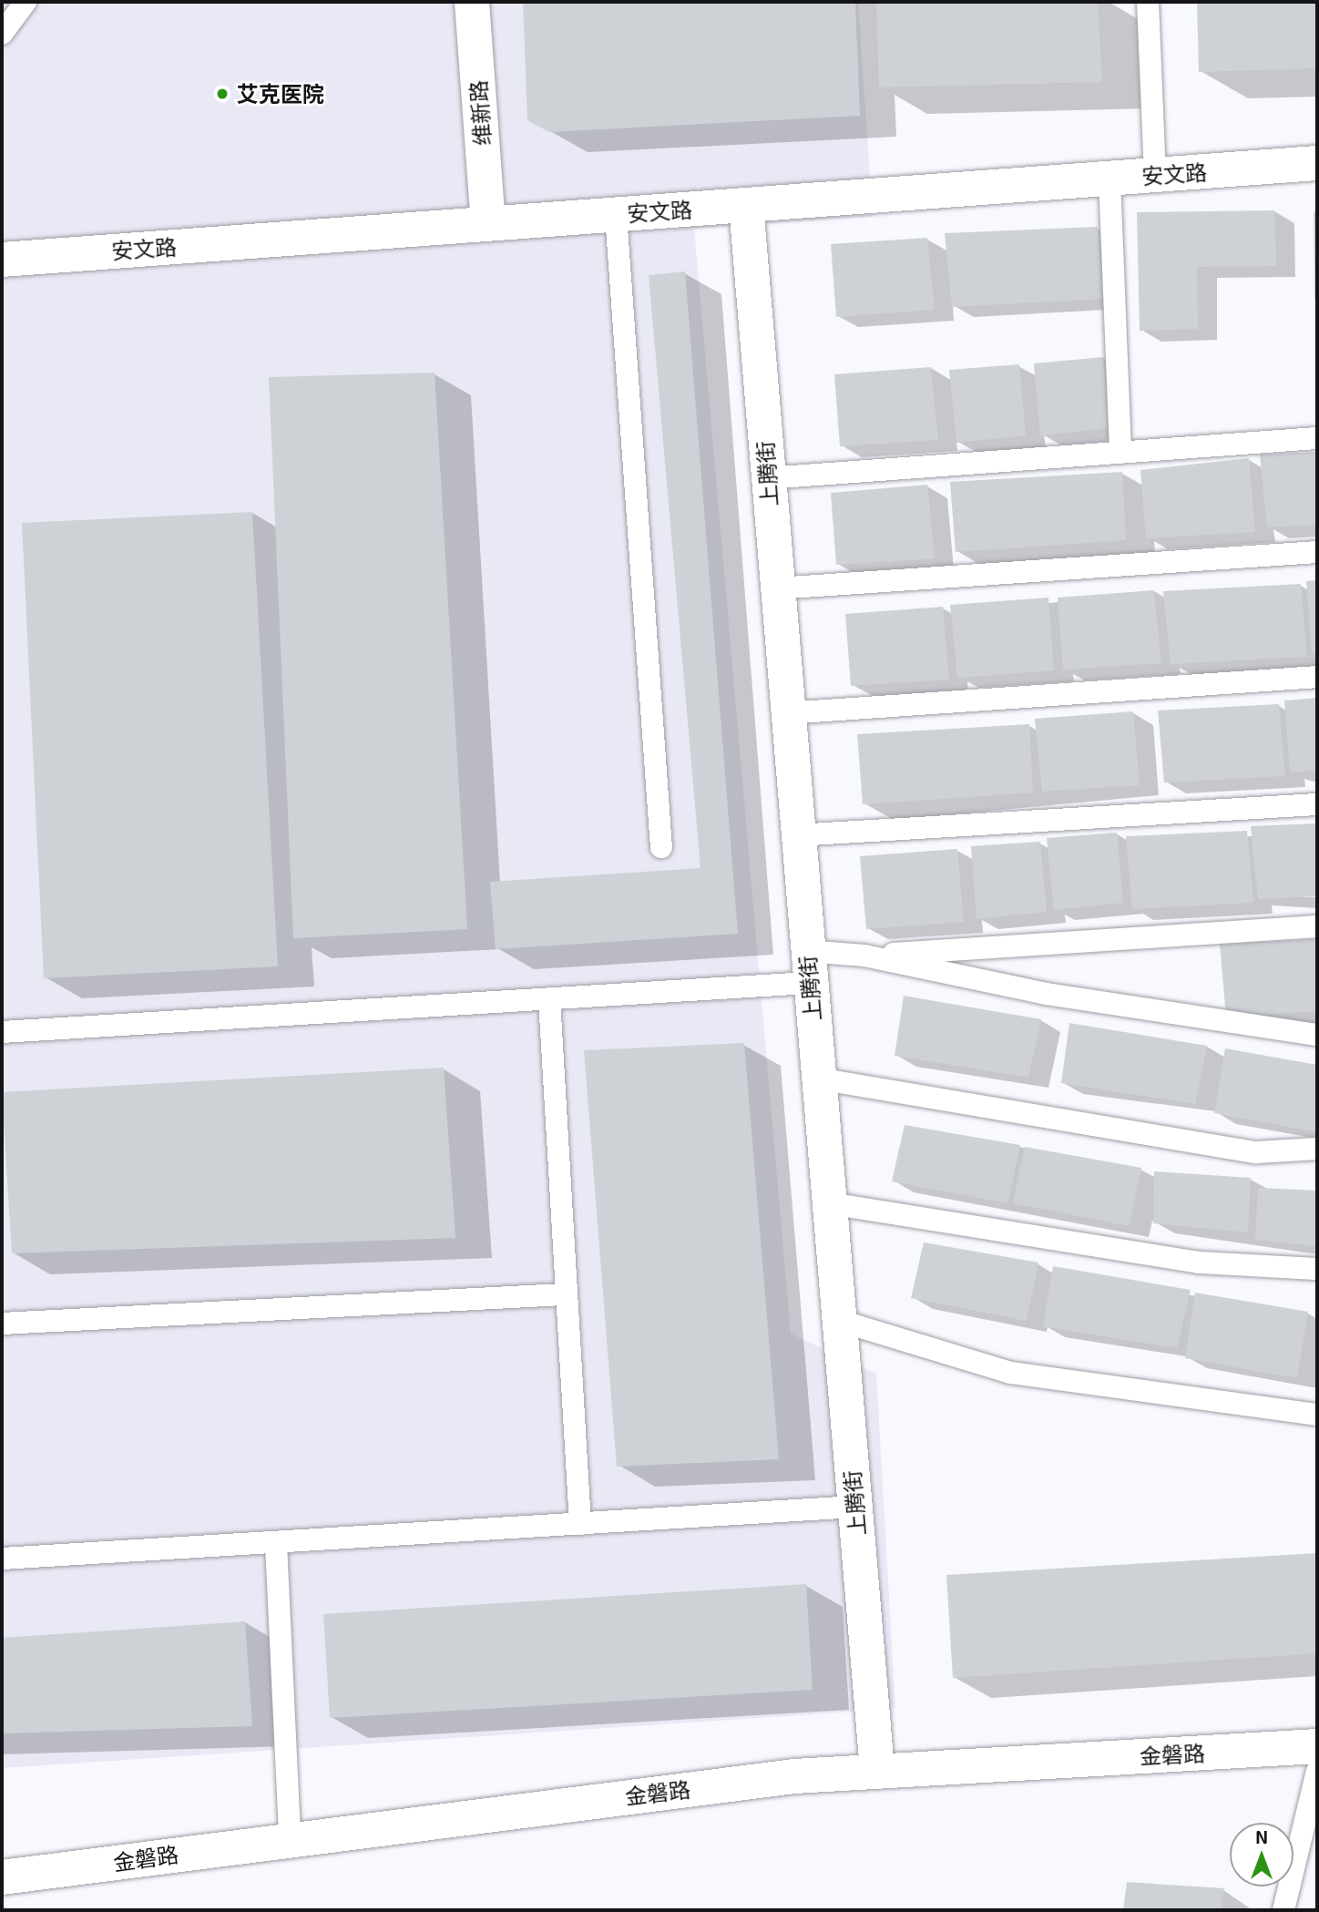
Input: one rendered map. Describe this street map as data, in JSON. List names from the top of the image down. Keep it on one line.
{"streets":{"street":["维新路","安文路","上腾街","金磐路"]},"crossings":[["维新路","安文路"],["安文路","上腾街"],["上腾街","金磐路"]],"places":["艾克医院"],"north":"top"}
